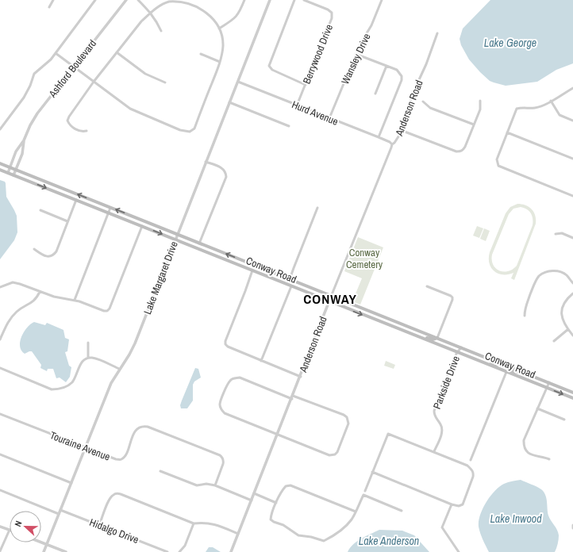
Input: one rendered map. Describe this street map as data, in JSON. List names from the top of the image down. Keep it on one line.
{"streets":{"main road":["Conway Road"],"street":["Berrywood Drive","Wansley Drive","Ashford Boulevard","Anderson Road","Hurd Avenue","Lake Margaret Drive","Parkside Drive","Touraine Avenue","Hidalgo Drive"]},"crossings":[["Berrywood Drive","Hurd Avenue"],["Wansley Drive","Hurd Avenue"],["Ashford Boulevard","Conway Road"],["Anderson Road","Hurd Avenue"],["Anderson Road","Conway Road"],["Hurd Avenue","Lake Margaret Drive"],["Conway Road","Lake Margaret Drive"],["Conway Road","Parkside Drive"],["Lake Margaret Drive","Touraine Avenue"],["Lake Margaret Drive","Hidalgo Drive"]],"districts":["CONWAY"],"water":["Lake George","Lake Inwood","Lake Anderson"],"parks":["Conway Cemetery"],"north":"left"}
